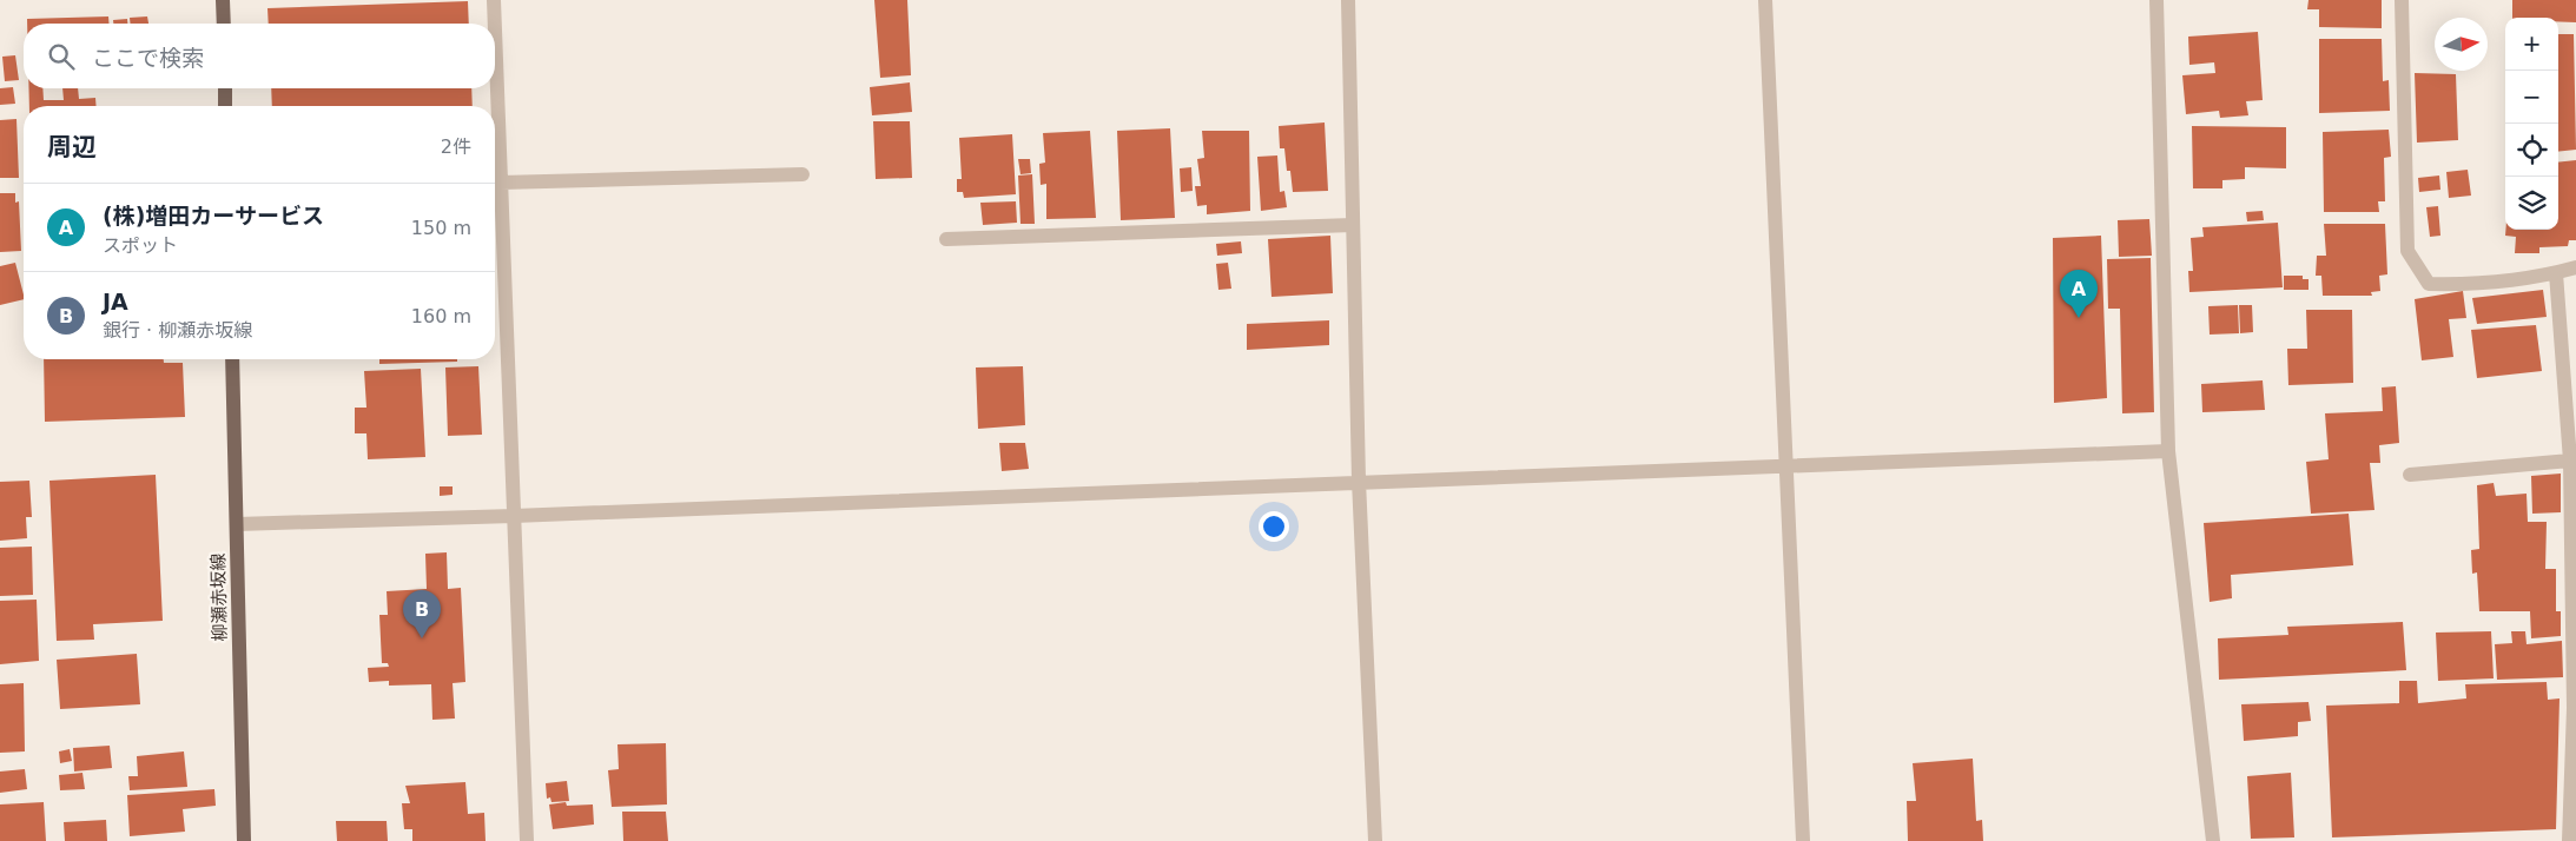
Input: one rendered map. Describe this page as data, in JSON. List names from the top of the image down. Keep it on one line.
{"streets":{"main road":["柳瀬赤坂線"]},"north":"right","page":{"map_buttons":["+","−"],"search":"ここで検索","heading":["周辺","2件"],"list":[{"mark":"A","name":"(株)増田カーサービス","note":"スポット","value":"150 m"},{"mark":"B","name":"JA","note":"銀行 · 柳瀬赤坂線","value":"160 m"}],"pins":["A","B"]}}
